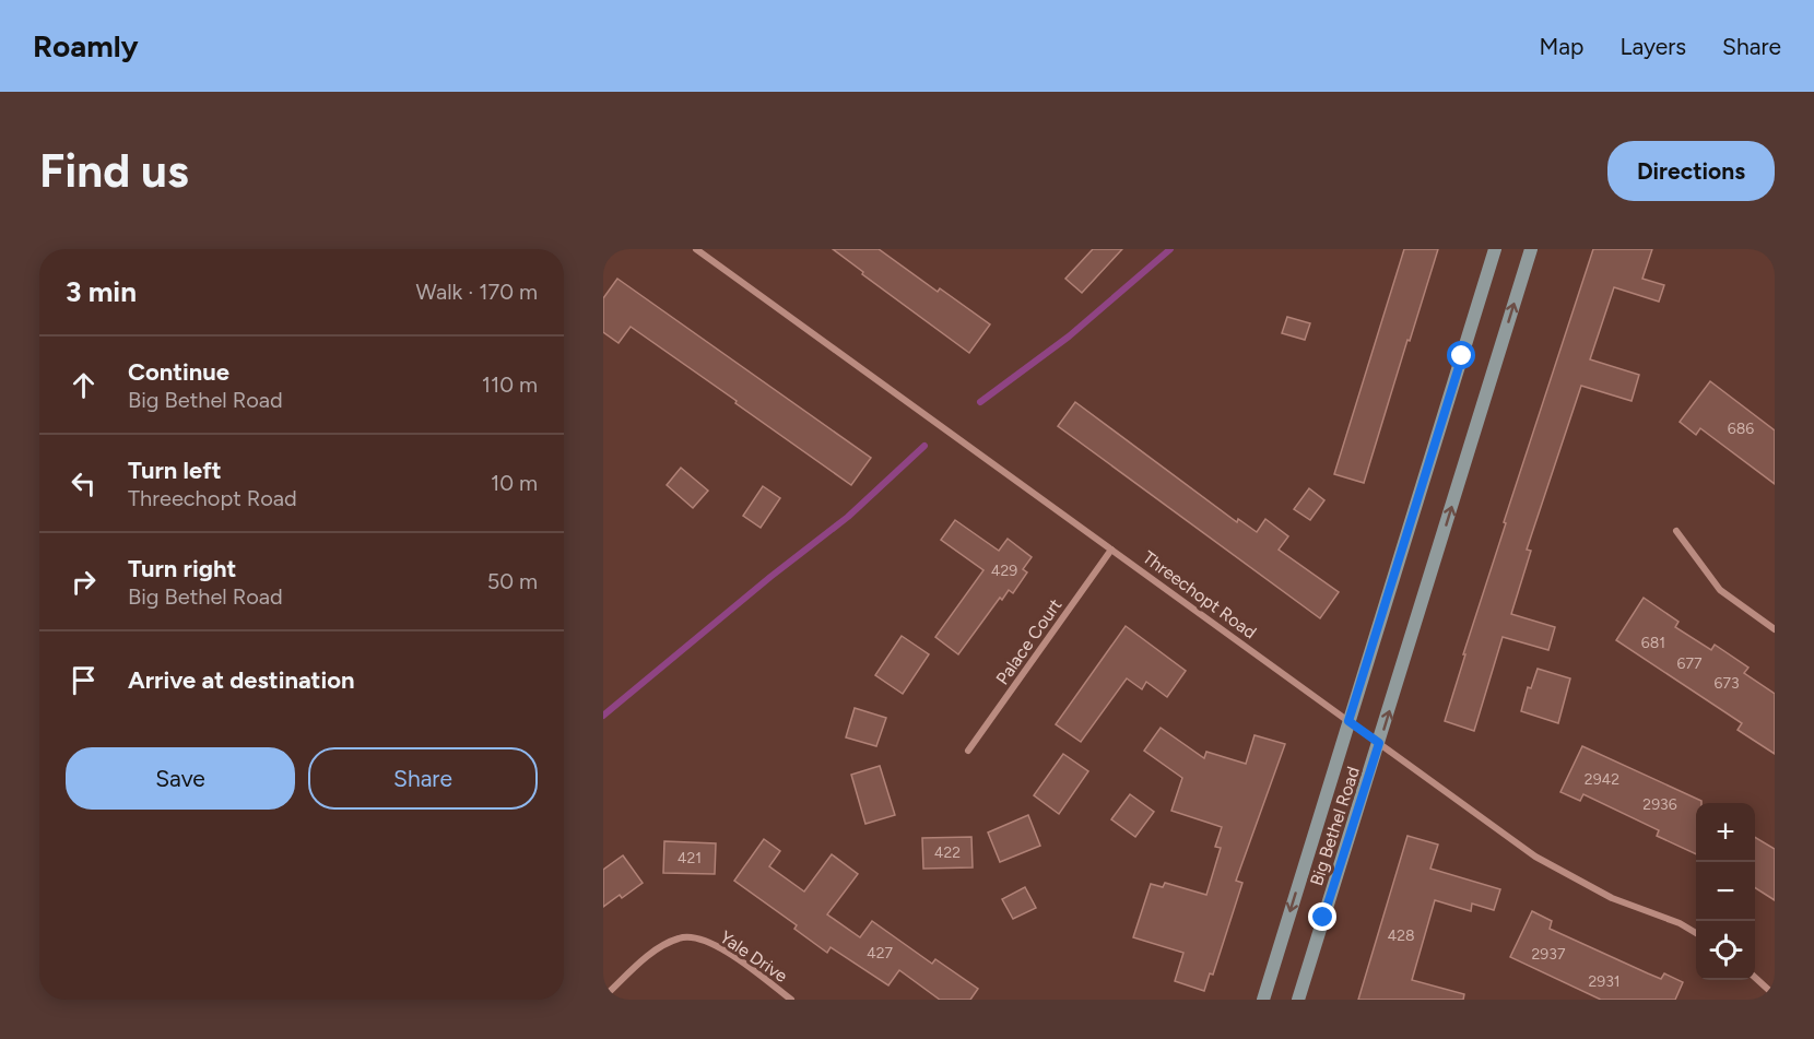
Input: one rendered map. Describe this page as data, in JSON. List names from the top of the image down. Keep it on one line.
{"streets":{"main road":["Big Bethel Road"],"street":["Threechopt Road","Palace Court","Yale Drive"]},"crossings":[["Threechopt Road","Palace Court"],["Threechopt Road","Big Bethel Road"]],"house_numbers":["686","429","681","677","673","2942","2936","422","421","428","427","2937","2931"],"page":{"header":"Roamly","nav":["Map","Layers","Share"],"buttons":["Directions",["Save","Share"]],"title":"Find us","heading":["3 min","Walk · 170 m"],"list":[["Continue","Big Bethel Road","110 m"],["Turn left","Threechopt Road","10 m"],["Turn right","Big Bethel Road","50 m"],"Arrive at destination"],"map_buttons":["+","−"]}}
